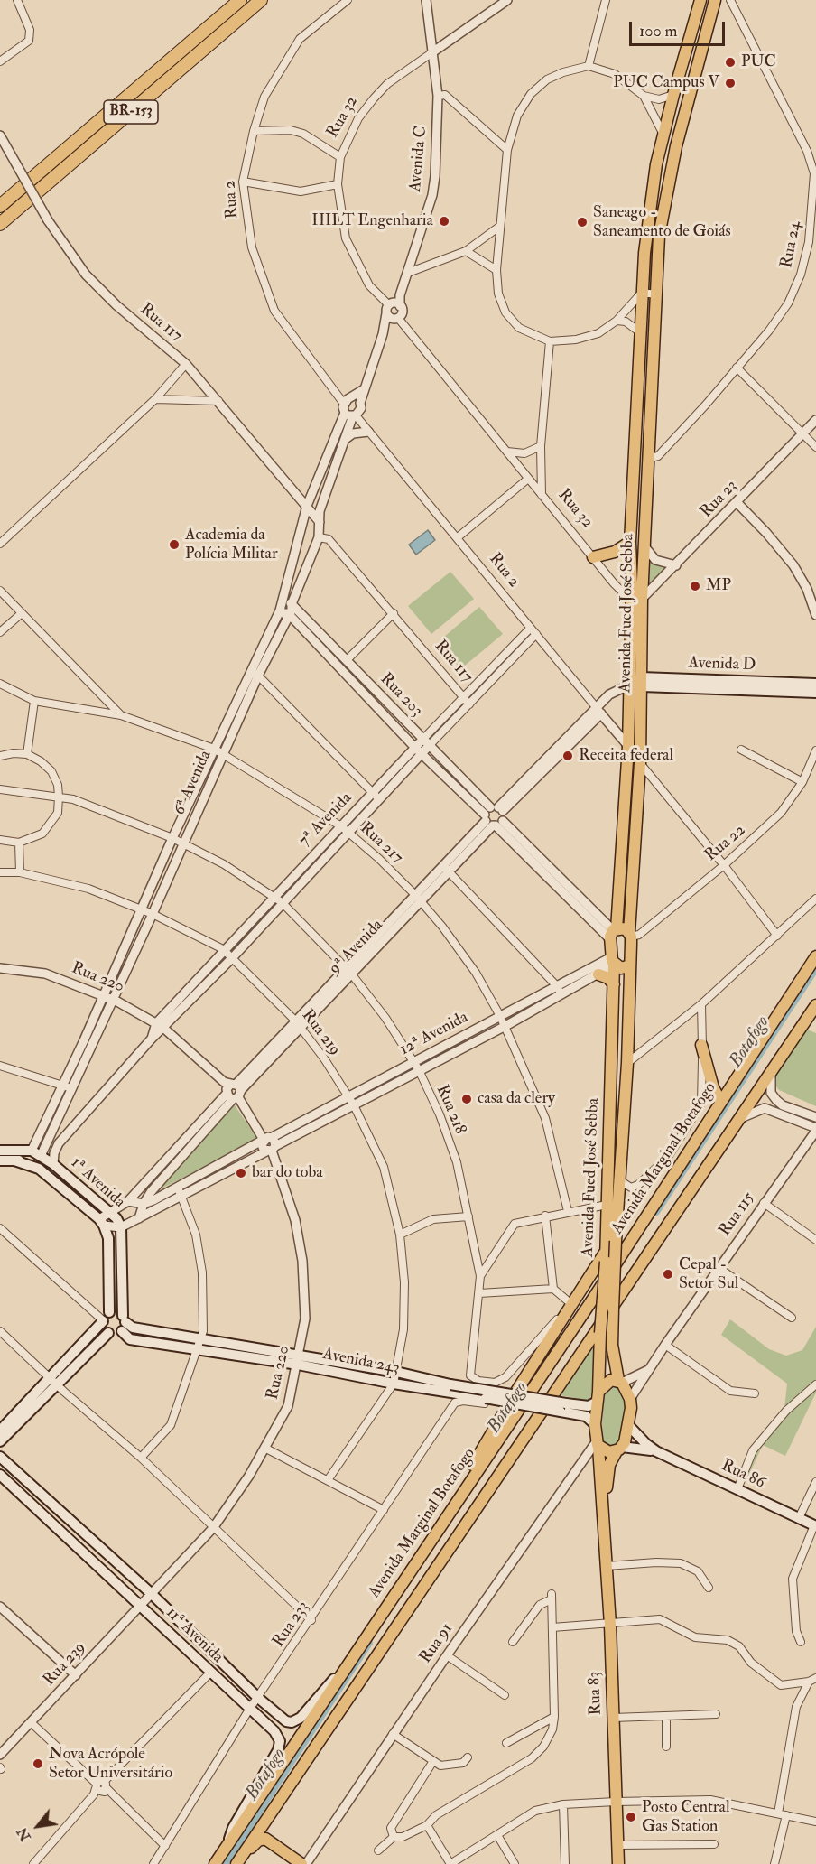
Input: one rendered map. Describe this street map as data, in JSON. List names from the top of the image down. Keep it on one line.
{"streets":{"highway":["BR-153"],"main road":["Avenida Fued José Sebba","Avenida D","Avenida Marginal Botafogo","1ª Avenida","Avenida 243","Rua 86","11ª Avenida","Rua 83"],"street":["Rua 32","Avenida C","Rua 2","Rua 24","Rua 117","Rua 23","Rua 203","6ª Avenida","7ª Avenida","Rua 217","Rua 22","9ª Avenida","Rua 220","Rua 219","12ª Avenida","Rua 218","Rua 115","Rua 233","Rua 91","Rua 239"]},"crossings":[["Rua 32","Avenida C"],["Rua 32","Rua 23"],["Rua 32","Avenida Fued José Sebba"],["Avenida C","Rua 2"],["Avenida C","6ª Avenida"],["Rua 2","Avenida Fued José Sebba"],["Rua 2","6ª Avenida"],["Rua 2","7ª Avenida"],["Rua 2","9ª Avenida"],["Rua 24","Avenida Fued José Sebba"],["Rua 117","6ª Avenida"],["Rua 117","7ª Avenida"],["Rua 23","Avenida Fued José Sebba"],["Avenida Fued José Sebba","Avenida D"],["Avenida Fued José Sebba","Rua 203"],["Avenida Fued José Sebba","Rua 22"],["Avenida Fued José Sebba","9ª Avenida"],["Avenida Fued José Sebba","12ª Avenida"],["Avenida Fued José Sebba","Rua 115"],["Avenida Fued José Sebba","Avenida 243"],["Avenida Fued José Sebba","Rua 83"],["Rua 203","6ª Avenida"],["Rua 203","7ª Avenida"],["Rua 203","9ª Avenida"],["6ª Avenida","Rua 217"],["6ª Avenida","Rua 220"],["6ª Avenida","Rua 219"],["6ª Avenida","1ª Avenida"],["7ª Avenida","Rua 217"],["7ª Avenida","Rua 220"],["7ª Avenida","Rua 219"],["7ª Avenida","Rua 218"],["7ª Avenida","1ª Avenida"],["Rua 217","9ª Avenida"],["Rua 217","12ª Avenida"],["9ª Avenida","Rua 220"],["9ª Avenida","Rua 219"],["9ª Avenida","12ª Avenida"],["9ª Avenida","Rua 218"],["9ª Avenida","1ª Avenida"],["Rua 220","12ª Avenida"],["Rua 220","Avenida 243"],["Rua 220","11ª Avenida"],["Rua 220","Rua 239"],["Rua 219","12ª Avenida"],["Rua 219","Avenida 243"],["12ª Avenida","Rua 218"],["12ª Avenida","1ª Avenida"],["Avenida Marginal Botafogo","11ª Avenida"],["1ª Avenida","Avenida 243"],["Rua 115","Rua 83"],["Avenida 243","Rua 233"],["Avenida 243","Rua 83"],["Rua 86","Rua 83"],["Rua 233","11ª Avenida"],["11ª Avenida","Rua 239"],["Rua 91","Rua 83"]],"water":["Botafogo"],"places":["PUC","PUC Campus V","HILT Engenharia","Saneago - Saneamento de Goiás","Academia da Polícia Militar","MP","Receita federal","casa da clery","bar do toba","Cepal - Setor Sul","Nova Acrópole Setor Universitário","Posto Central Gas Station"],"scale_bar":"100 m","north":"bottom left"}
